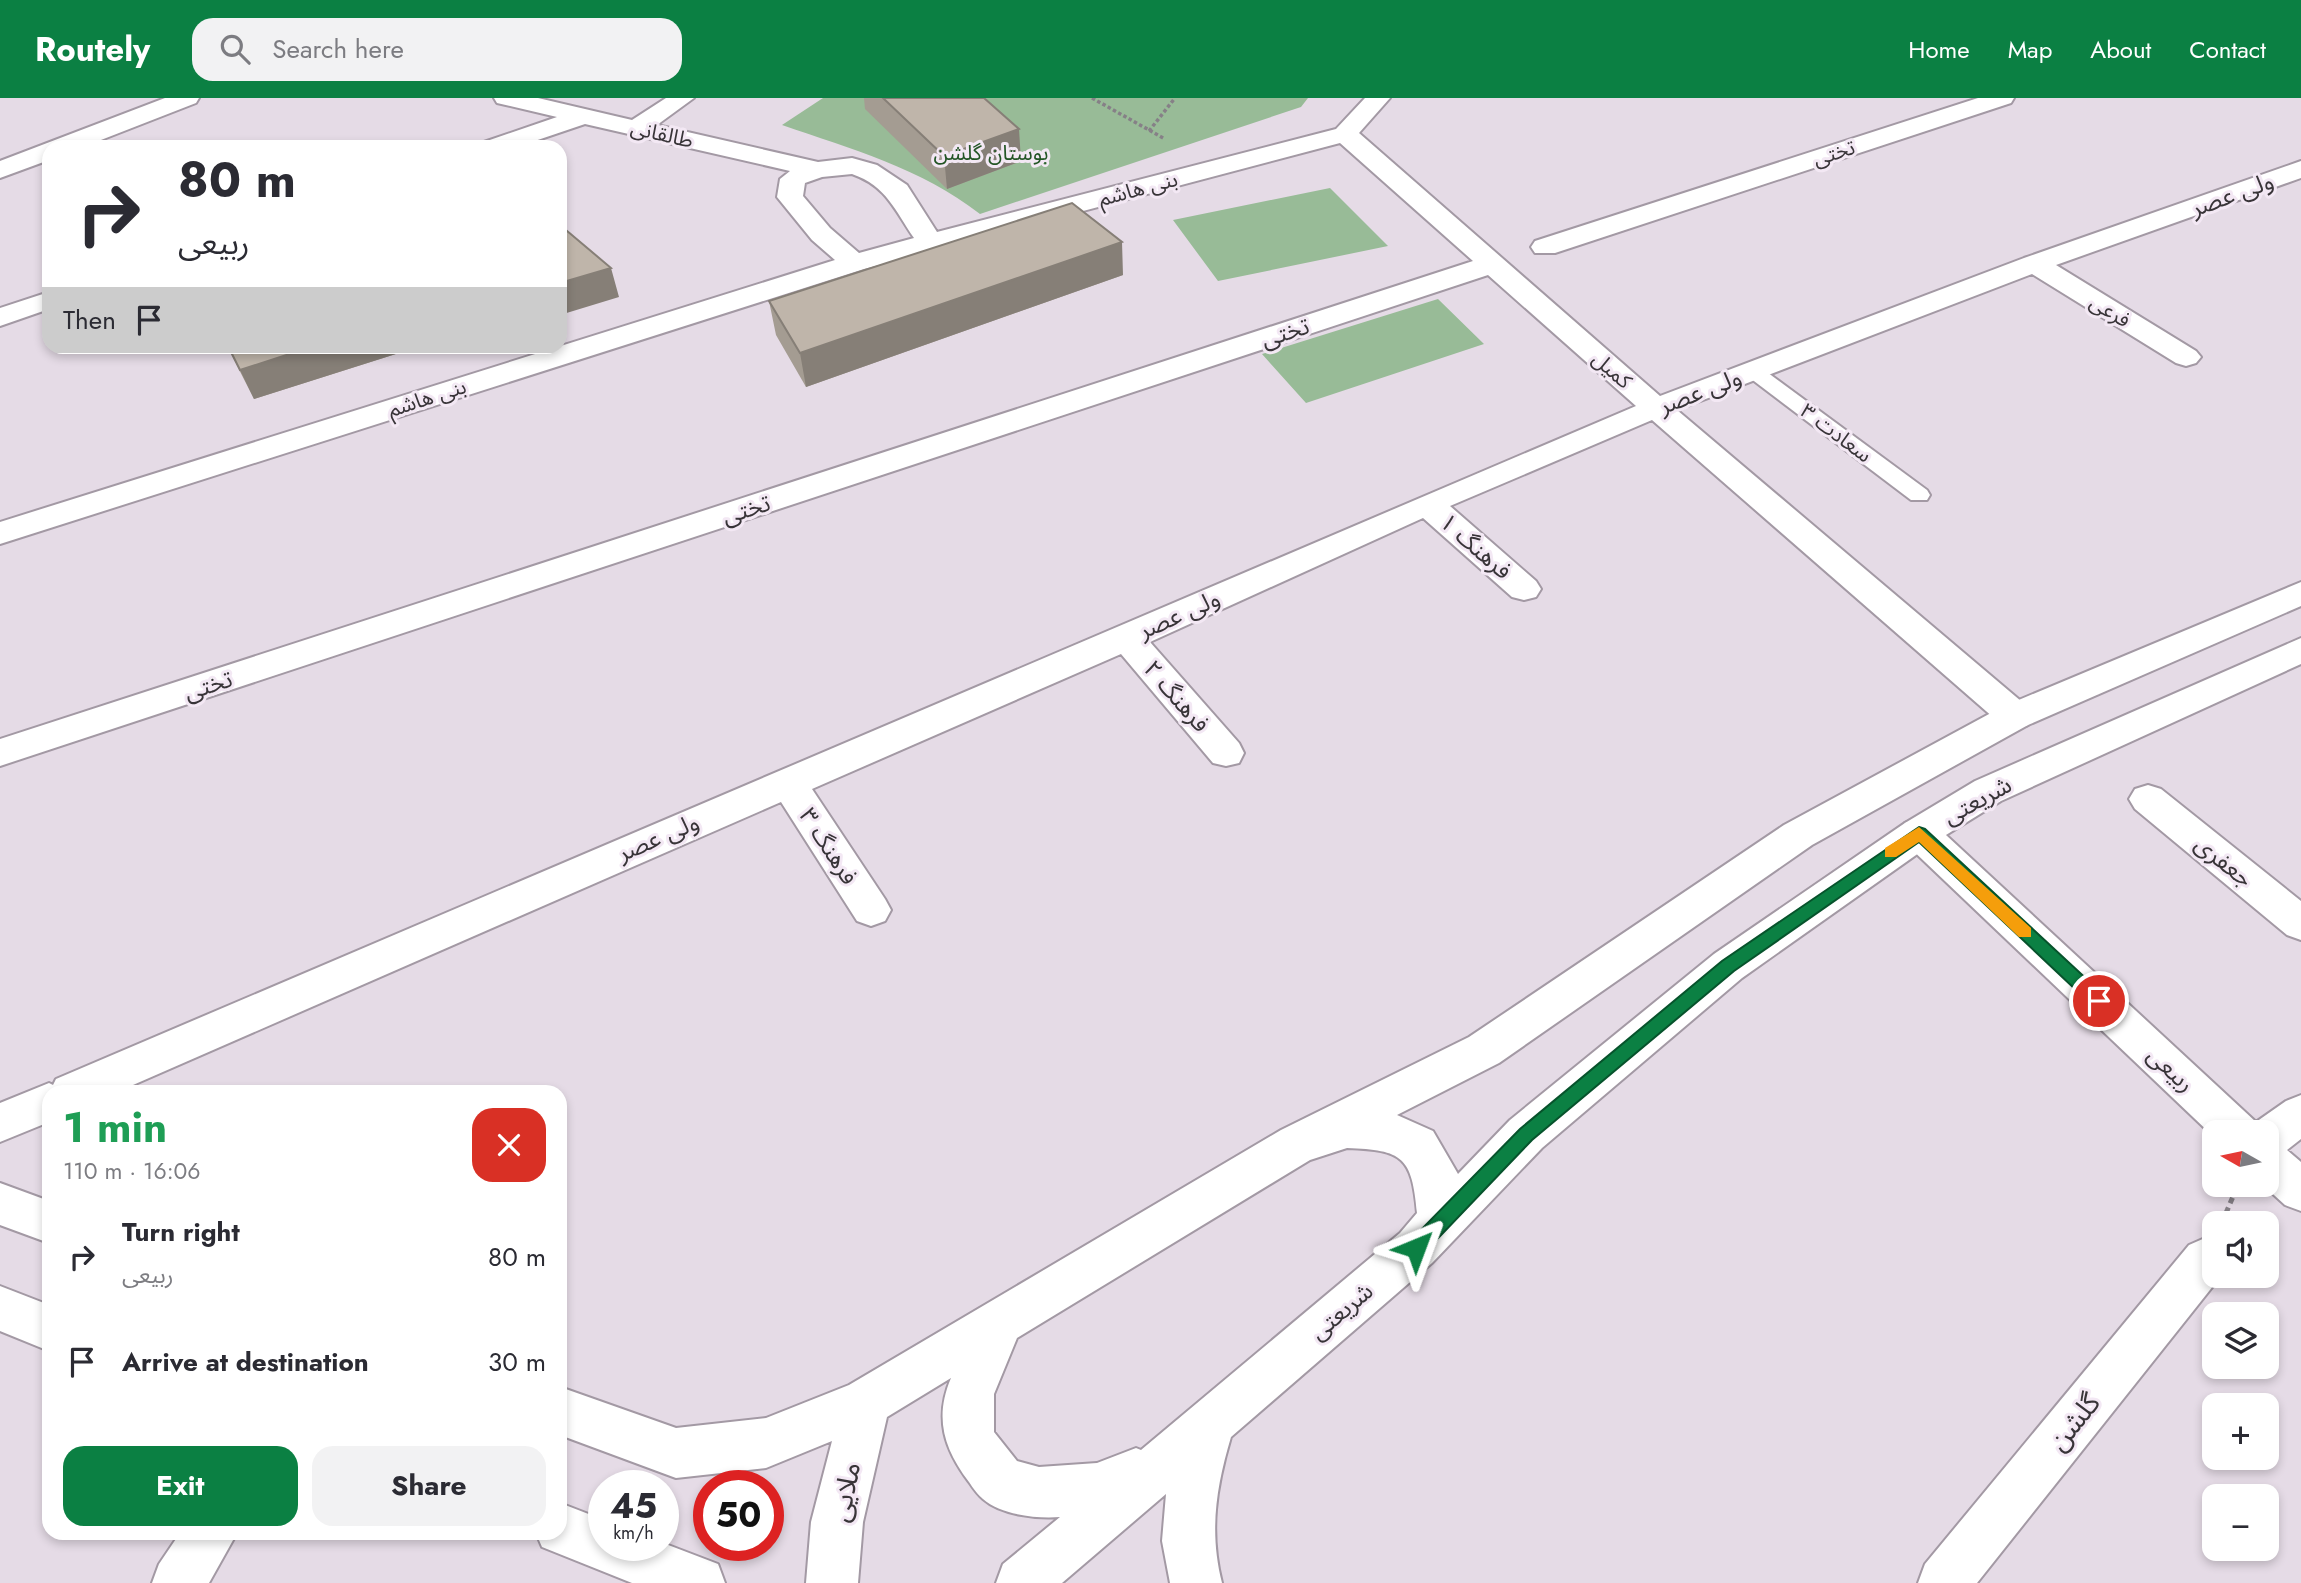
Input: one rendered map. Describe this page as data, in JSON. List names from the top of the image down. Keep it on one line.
{"streets":{"street":["طالقانی","تختی","بنی هاشم","ولی عصر","فرعی","کمیل","فرهنگ ۱","فرهنگ ۲","شریعتی","فرهنگ ۳","جعفری","ربیعی","گلشن","ملایی"],"lane":["سعادت ۳"]},"crossings":[["تختی","کمیل"],["بنی هاشم","کمیل"],["ولی عصر","فرعی"],["ولی عصر","کمیل"],["ولی عصر","سعادت ۳"],["ولی عصر","فرهنگ ۱"],["ولی عصر","فرهنگ ۲"],["ولی عصر","فرهنگ ۳"],["شریعتی","ربیعی"]],"parks":["بوستان گلشن"],"north":"left","page":{"header":"Routely","search":"Search here","nav":["Home","Map","About","Contact"],"turn":["80 m","ربیعی"],"then":"Then","heading":["1 min","110 m · 16:06"],"map_buttons":["+","−"],"list":[{"name":"Turn right","note":"ربیعی","value":"80 m"},{"name":"Arrive at destination","value":"30 m"}],"buttons":["Exit","Share"],"speed":"45 km/h","limit":"50"}}
